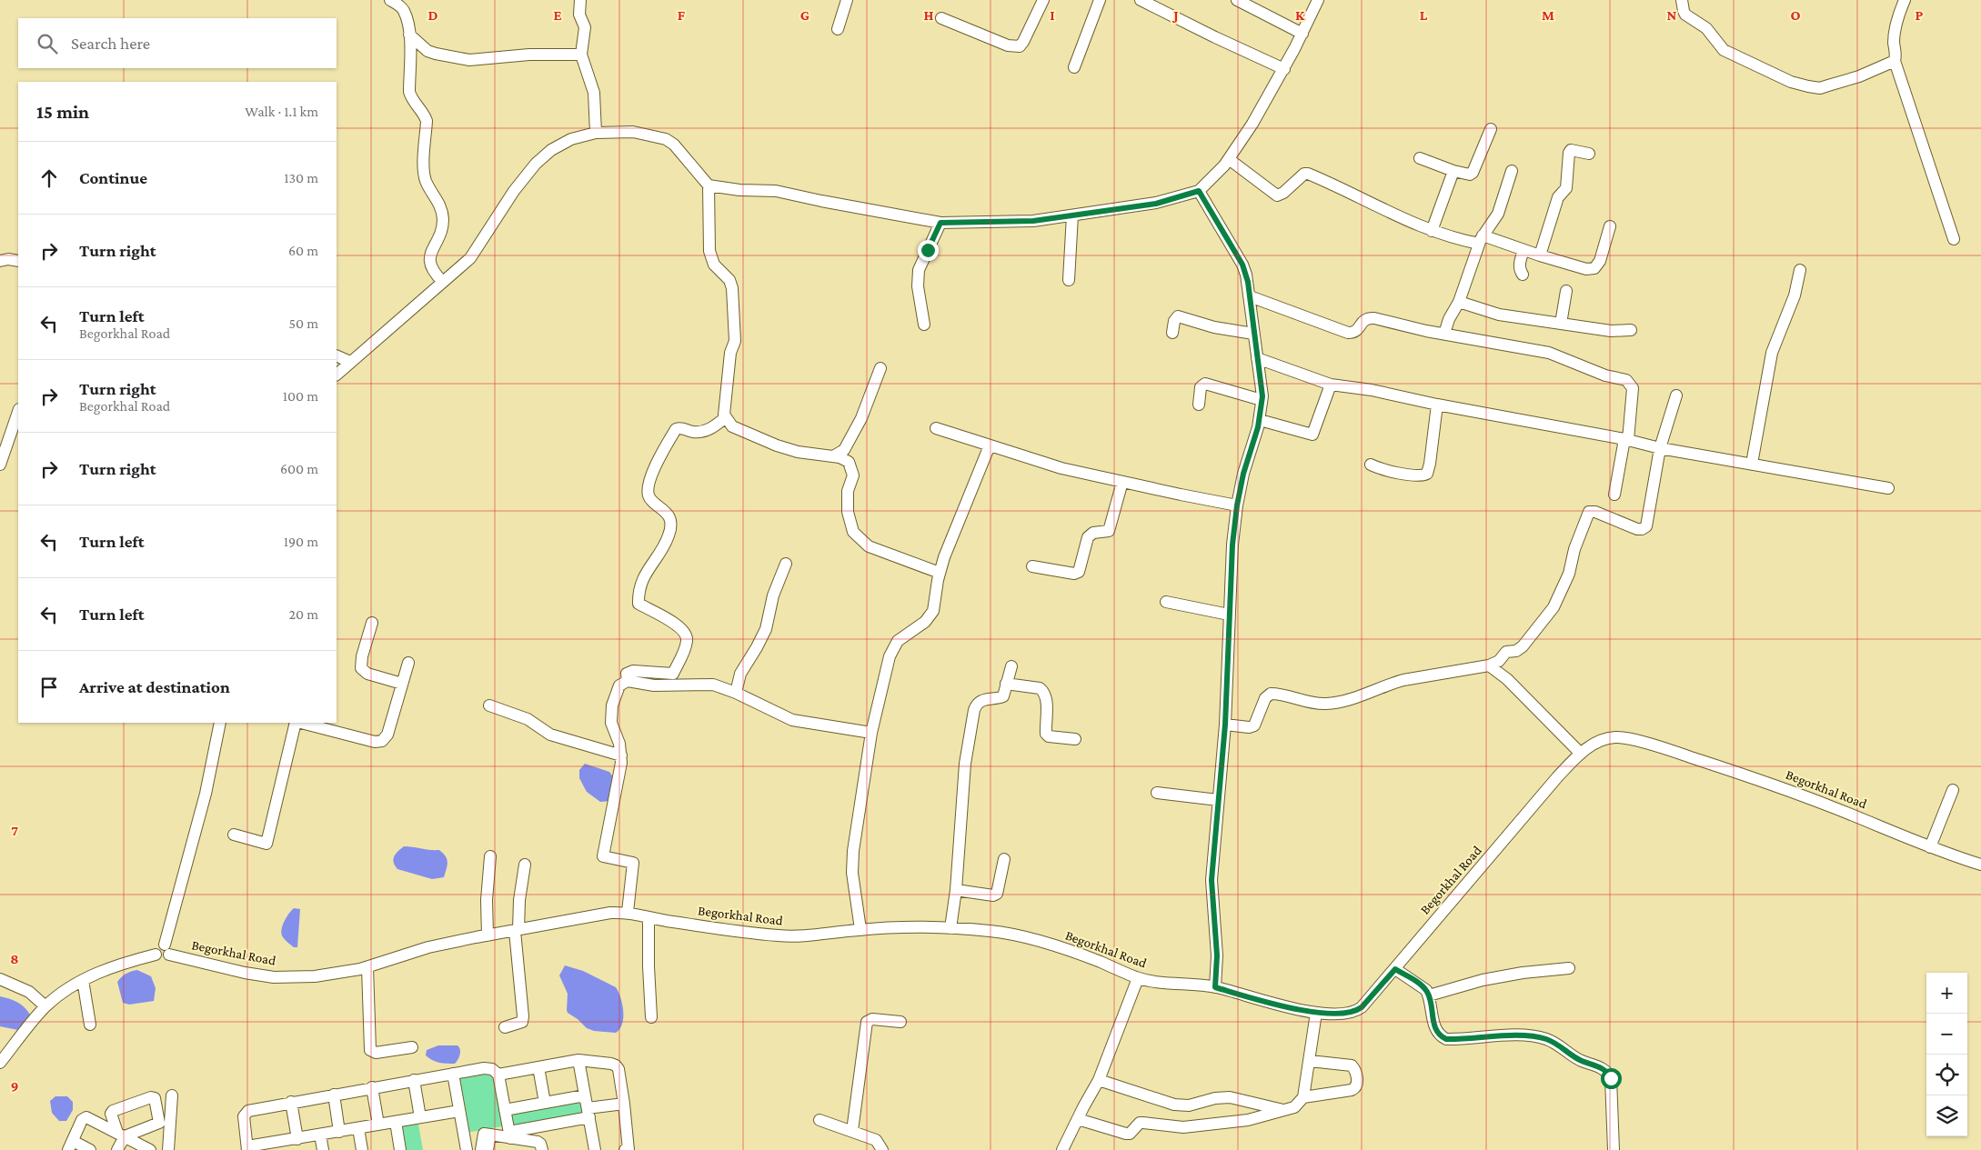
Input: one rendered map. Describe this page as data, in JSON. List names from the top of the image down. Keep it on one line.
{"streets":{"street":["Begorkhal Road"]},"page":{"search":"Search here","heading":["15 min","Walk · 1.1 km"],"list":[["Continue","130 m"],["Turn right","60 m"],["Turn left","Begorkhal Road","50 m"],["Turn right","Begorkhal Road","100 m"],["Turn right","600 m"],["Turn left","190 m"],["Turn left","20 m"],"Arrive at destination"],"map_buttons":["+","−"]},"grid":{"columns":["D","E","F","G","H","I","J","K","L","M","N","O","P"],"rows":["7","8","9"]}}
